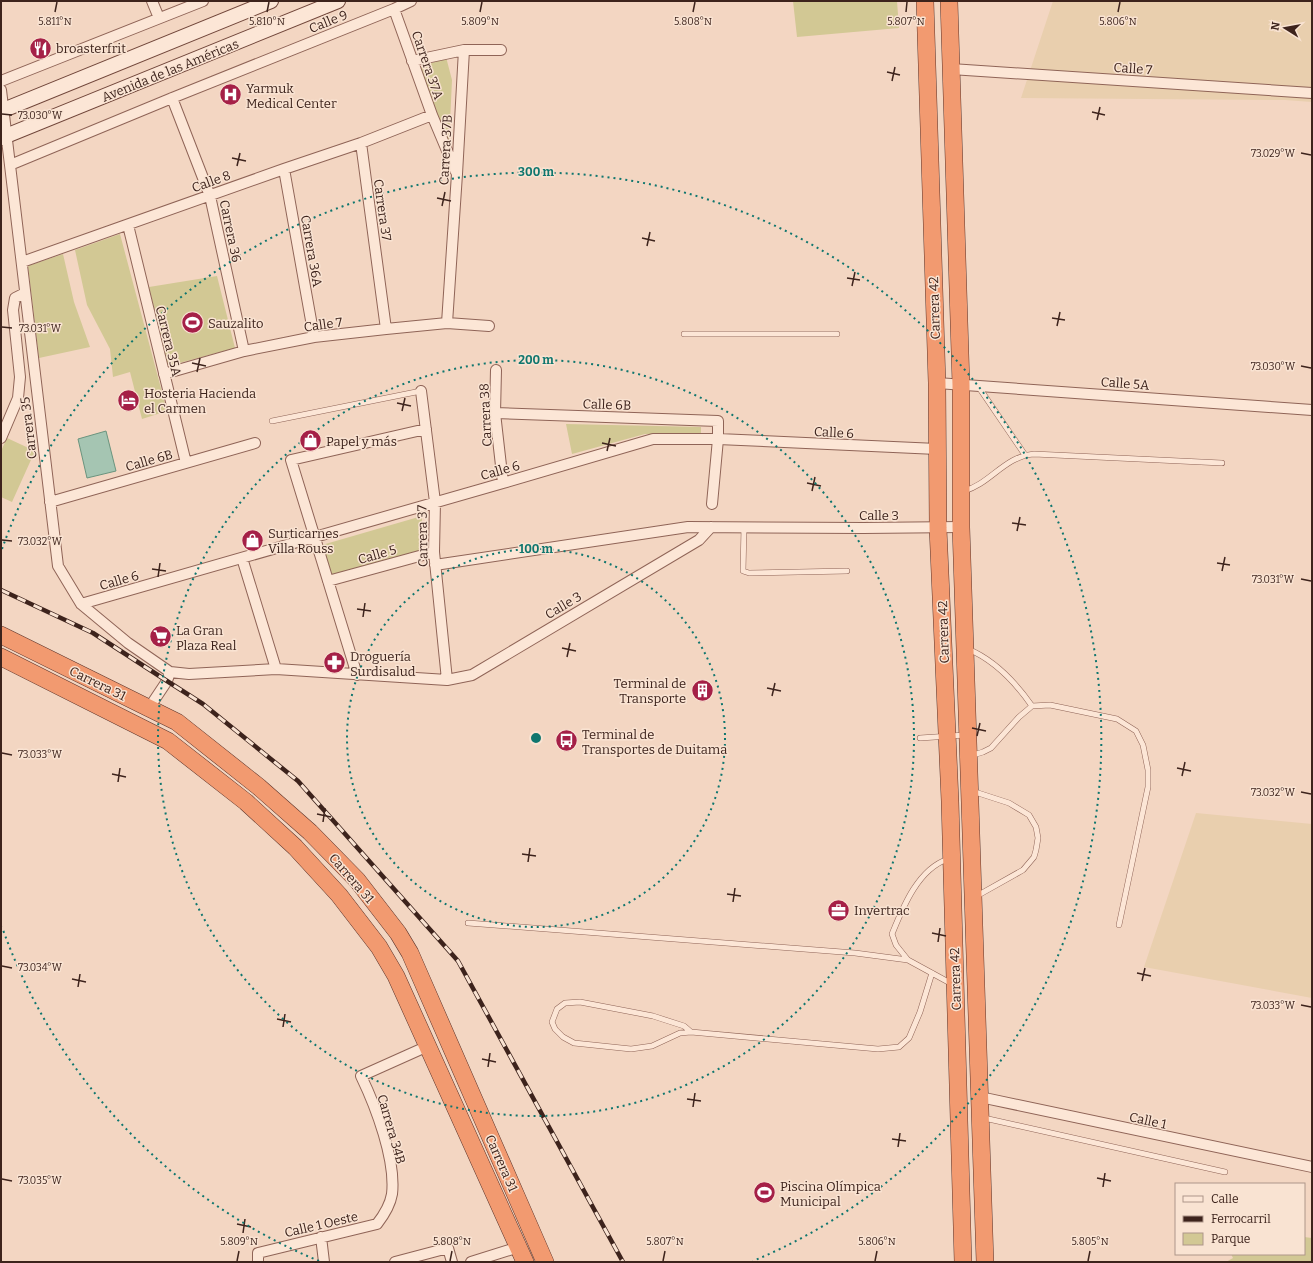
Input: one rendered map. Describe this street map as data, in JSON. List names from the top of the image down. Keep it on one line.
{"streets":{"highway":["Carrera 42","Carrera 31"],"main road":["Avenida de las Américas"],"street":["Calle 9","Carrera 37A","Calle 7","Carrera 37B","Calle 8","Carrera 37","Carrera 36","Carrera 36A","Carrera 35A","Calle 5A","Calle 6B","Carrera 38","Carrera 35","Calle 6","Calle 3","Calle 5","Calle 1","Carrera 34B","Calle 1 Oeste"]},"crossings":[["Calle 9","Carrera 37A"],["Calle 9","Carrera 36"],["Calle 9","Carrera 35"],["Carrera 37A","Carrera 37B"],["Carrera 37A","Calle 8"],["Calle 7","Carrera 37B"],["Calle 7","Carrera 37"],["Calle 7","Carrera 36"],["Calle 7","Carrera 36A"],["Calle 7","Carrera 42"],["Calle 7","Carrera 35A"],["Avenida de las Américas","Carrera 35"],["Calle 8","Carrera 37"],["Calle 8","Carrera 36"],["Calle 8","Carrera 36A"],["Calle 8","Carrera 35A"],["Calle 8","Carrera 35"],["Carrera 37","Calle 6"],["Carrera 37","Calle 3"],["Carrera 37","Calle 5"],["Carrera 42","Calle 5A"],["Carrera 42","Calle 6"],["Carrera 42","Calle 3"],["Carrera 42","Calle 1"],["Carrera 35A","Calle 6B"],["Calle 6B","Carrera 38"],["Calle 6B","Carrera 35"],["Calle 6B","Calle 6"],["Carrera 38","Calle 6"],["Carrera 35","Calle 6"],["Carrera 35","Calle 3"],["Carrera 31","Carrera 34B"],["Carrera 34B","Calle 1 Oeste"]],"places":{"restaurant":["broasterfrit"],"hospital":["Yarmuk Medical Center"],"sports":["Sauzalito","Piscina Olímpica Municipal"],"hotel":["Hosteria Hacienda el Carmen"],"shop":["Papel y más","Surticarnes Villa Rouss"],"supermarket":["La Gran Plaza Real"],"pharmacy":["Droguería Surdisalud"],"building":["Terminal de Transporte"],"bus stop":["Terminal de Transportes de Duitama"],"office":["Invertrac"]},"legend":["Calle","Ferrocarril","Parque"],"north":"left","coordinates":["5.811°N","5.810°N","5.809°N","5.808°N","5.807°N","5.806°N","73.030°W","73.029°W","73.031°W","73.032°W","73.033°W","73.034°W","73.035°W","5.805°N"],"rings":["300 m","200 m","100 m"]}
